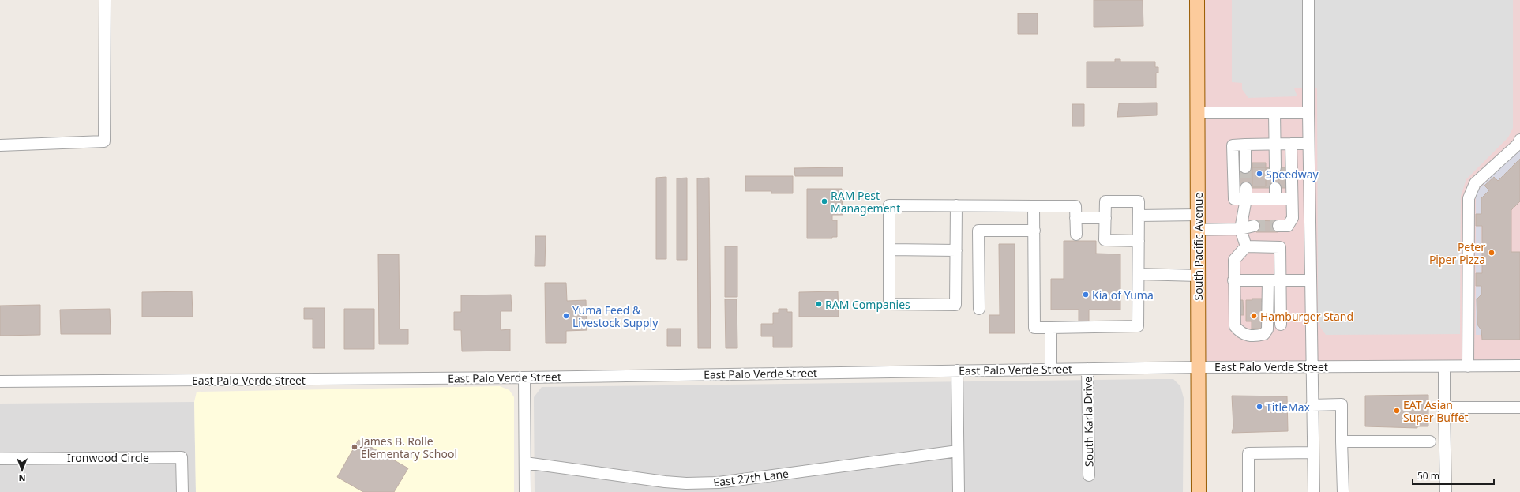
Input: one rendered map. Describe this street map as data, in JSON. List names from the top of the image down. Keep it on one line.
{"streets":{"main road":["South Pacific Avenue"],"street":["East Palo Verde Street","South Karla Drive","Ironwood Circle","East 27th Lane"]},"crossings":[["South Pacific Avenue","East Palo Verde Street"],["East Palo Verde Street","South Karla Drive"]],"places":["Speedway","RAM Pest Management","Peter Piper Pizza","Kia of Yuma","RAM Companies","Yuma Feed & Livestock Supply","Hamburger Stand","TitleMax","EAT Asian Super Buffet","James B. Rolle Elementary School"],"scale_bar":"50 m","north":"bottom"}
